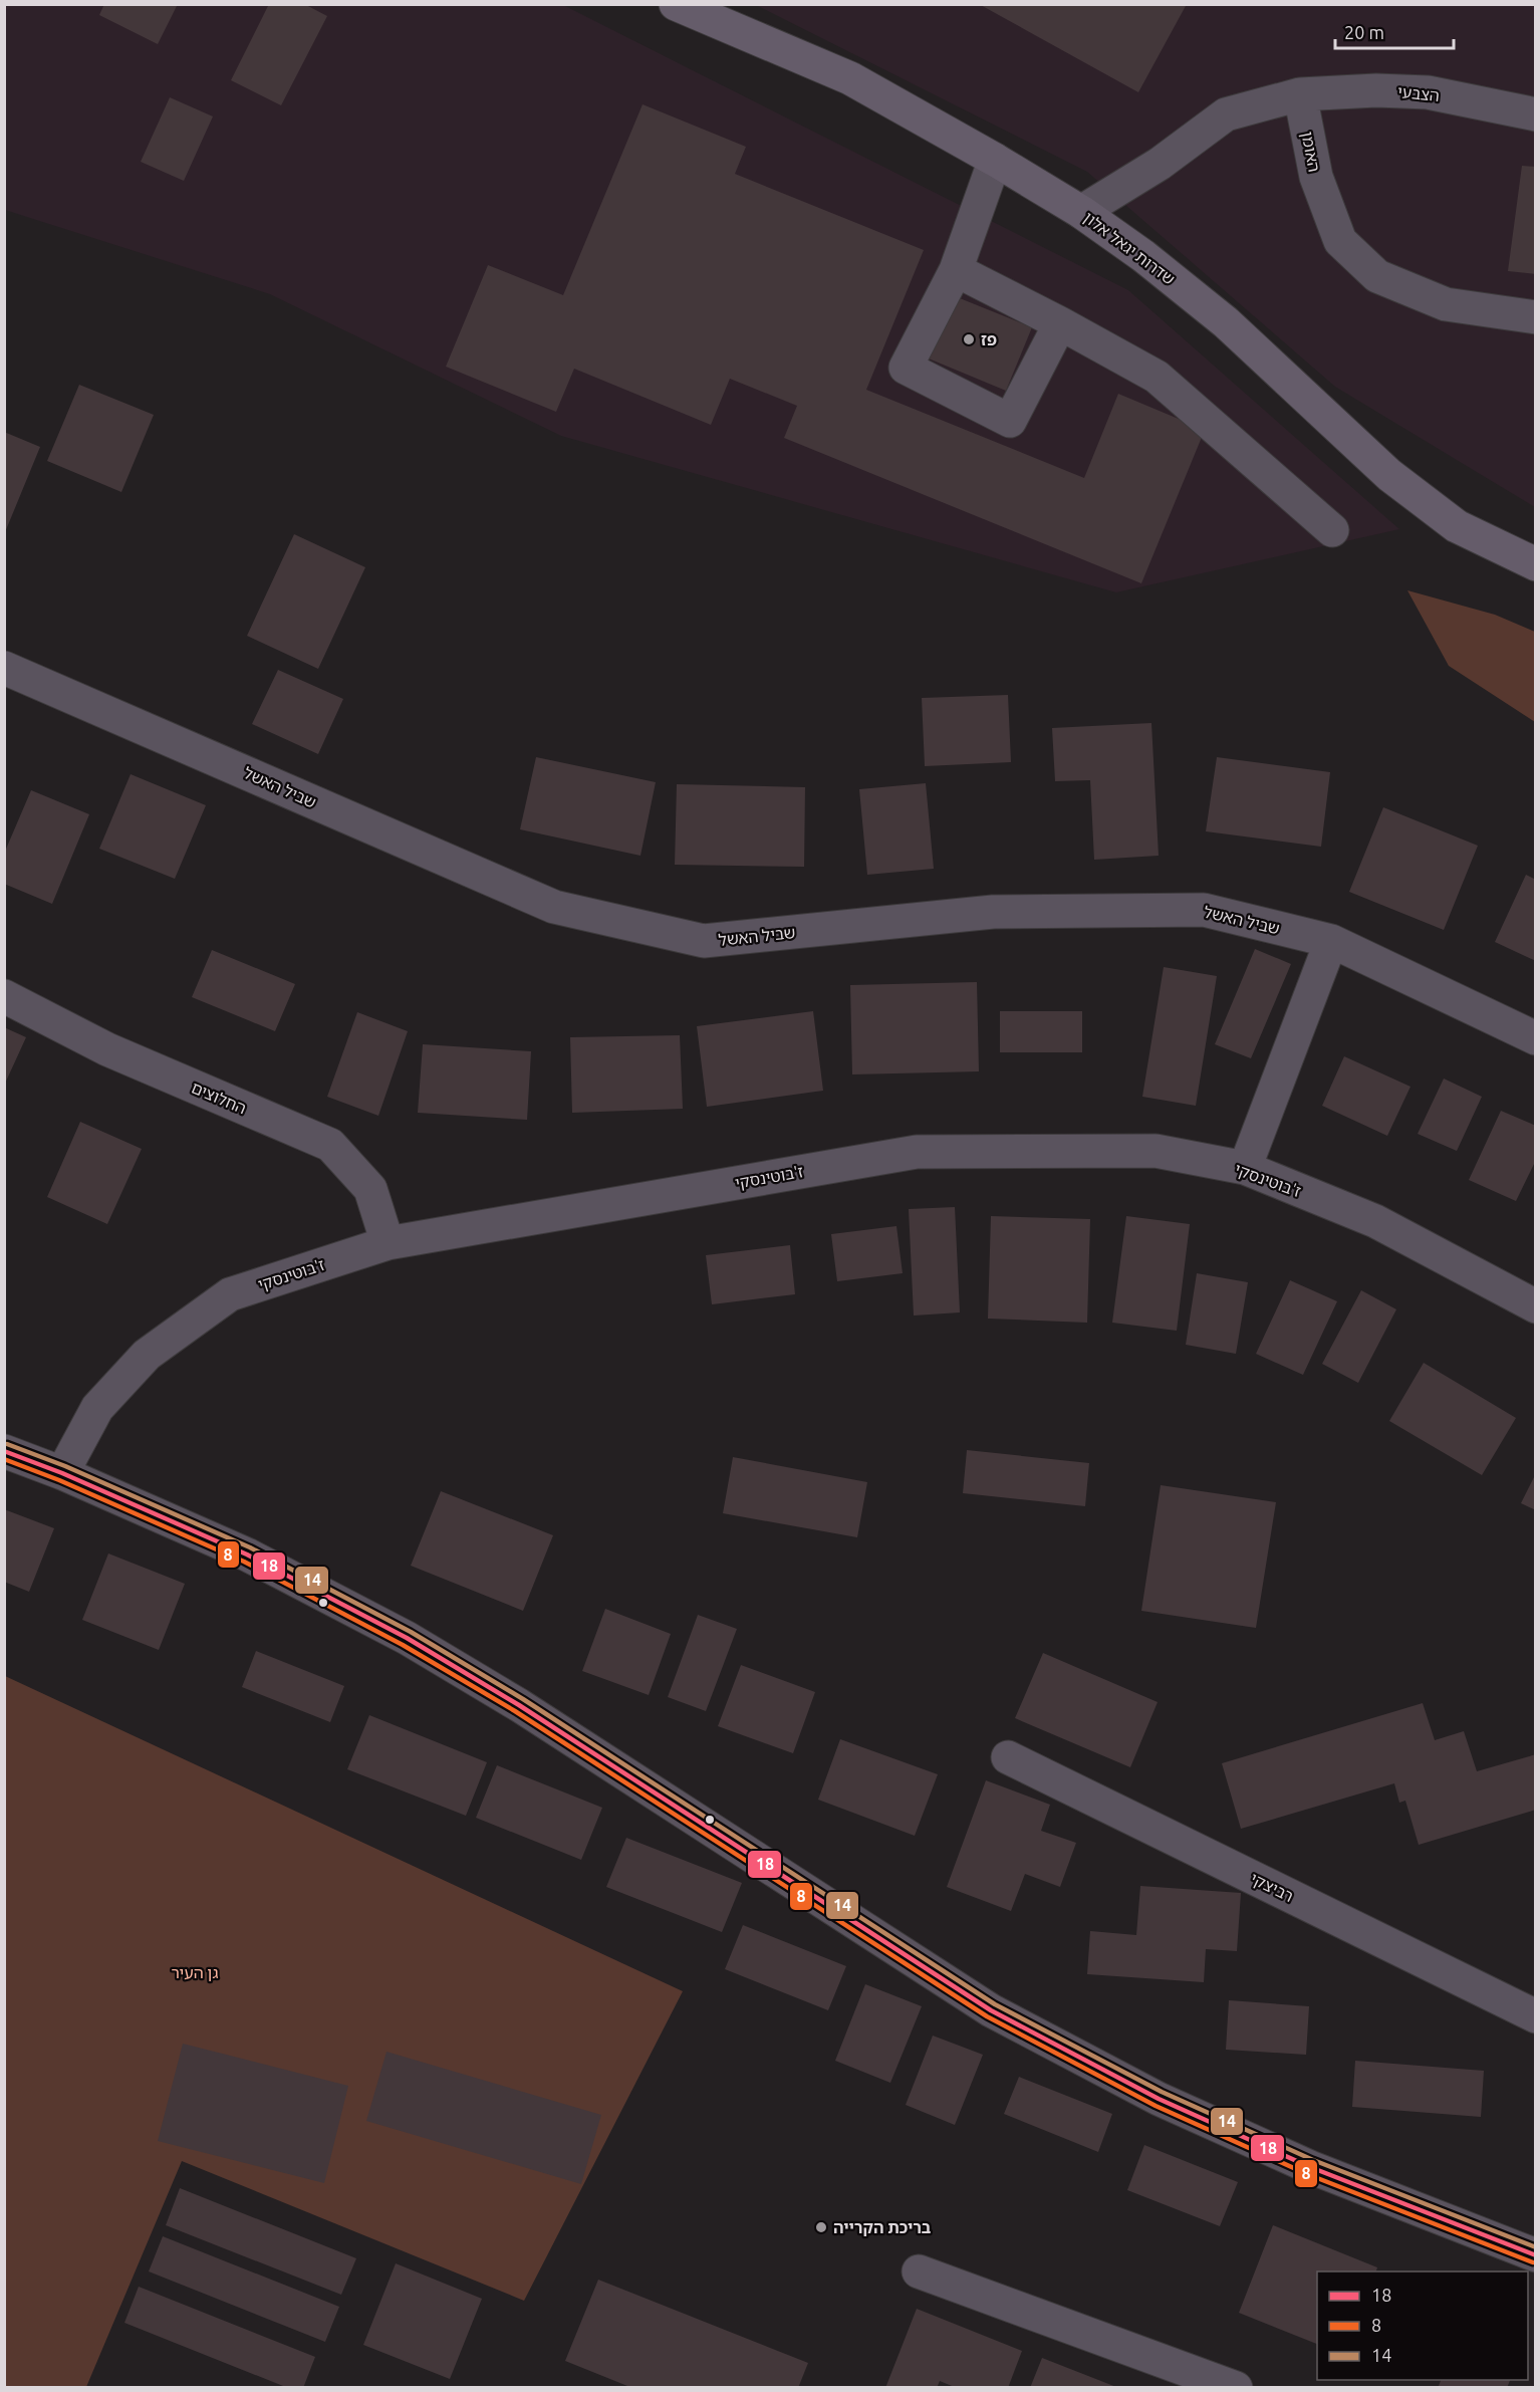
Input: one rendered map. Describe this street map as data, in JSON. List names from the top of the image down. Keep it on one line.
{"streets":{"main road":["שדרות יגאל אלון"],"street":["הצבעי","האומן","שביל האשל","החלוצים","ז'בוטינסקי","רביצקי"]},"crossings":[["הצבעי","האומן"],["החלוצים","ז'בוטינסקי"]],"parks":["גן העיר"],"places":["פז","בריכת הקרייה"],"lines":["transit line 14","transit line 18","transit line 8"],"legend":["18","8","14"],"scale_bar":"20 m"}
